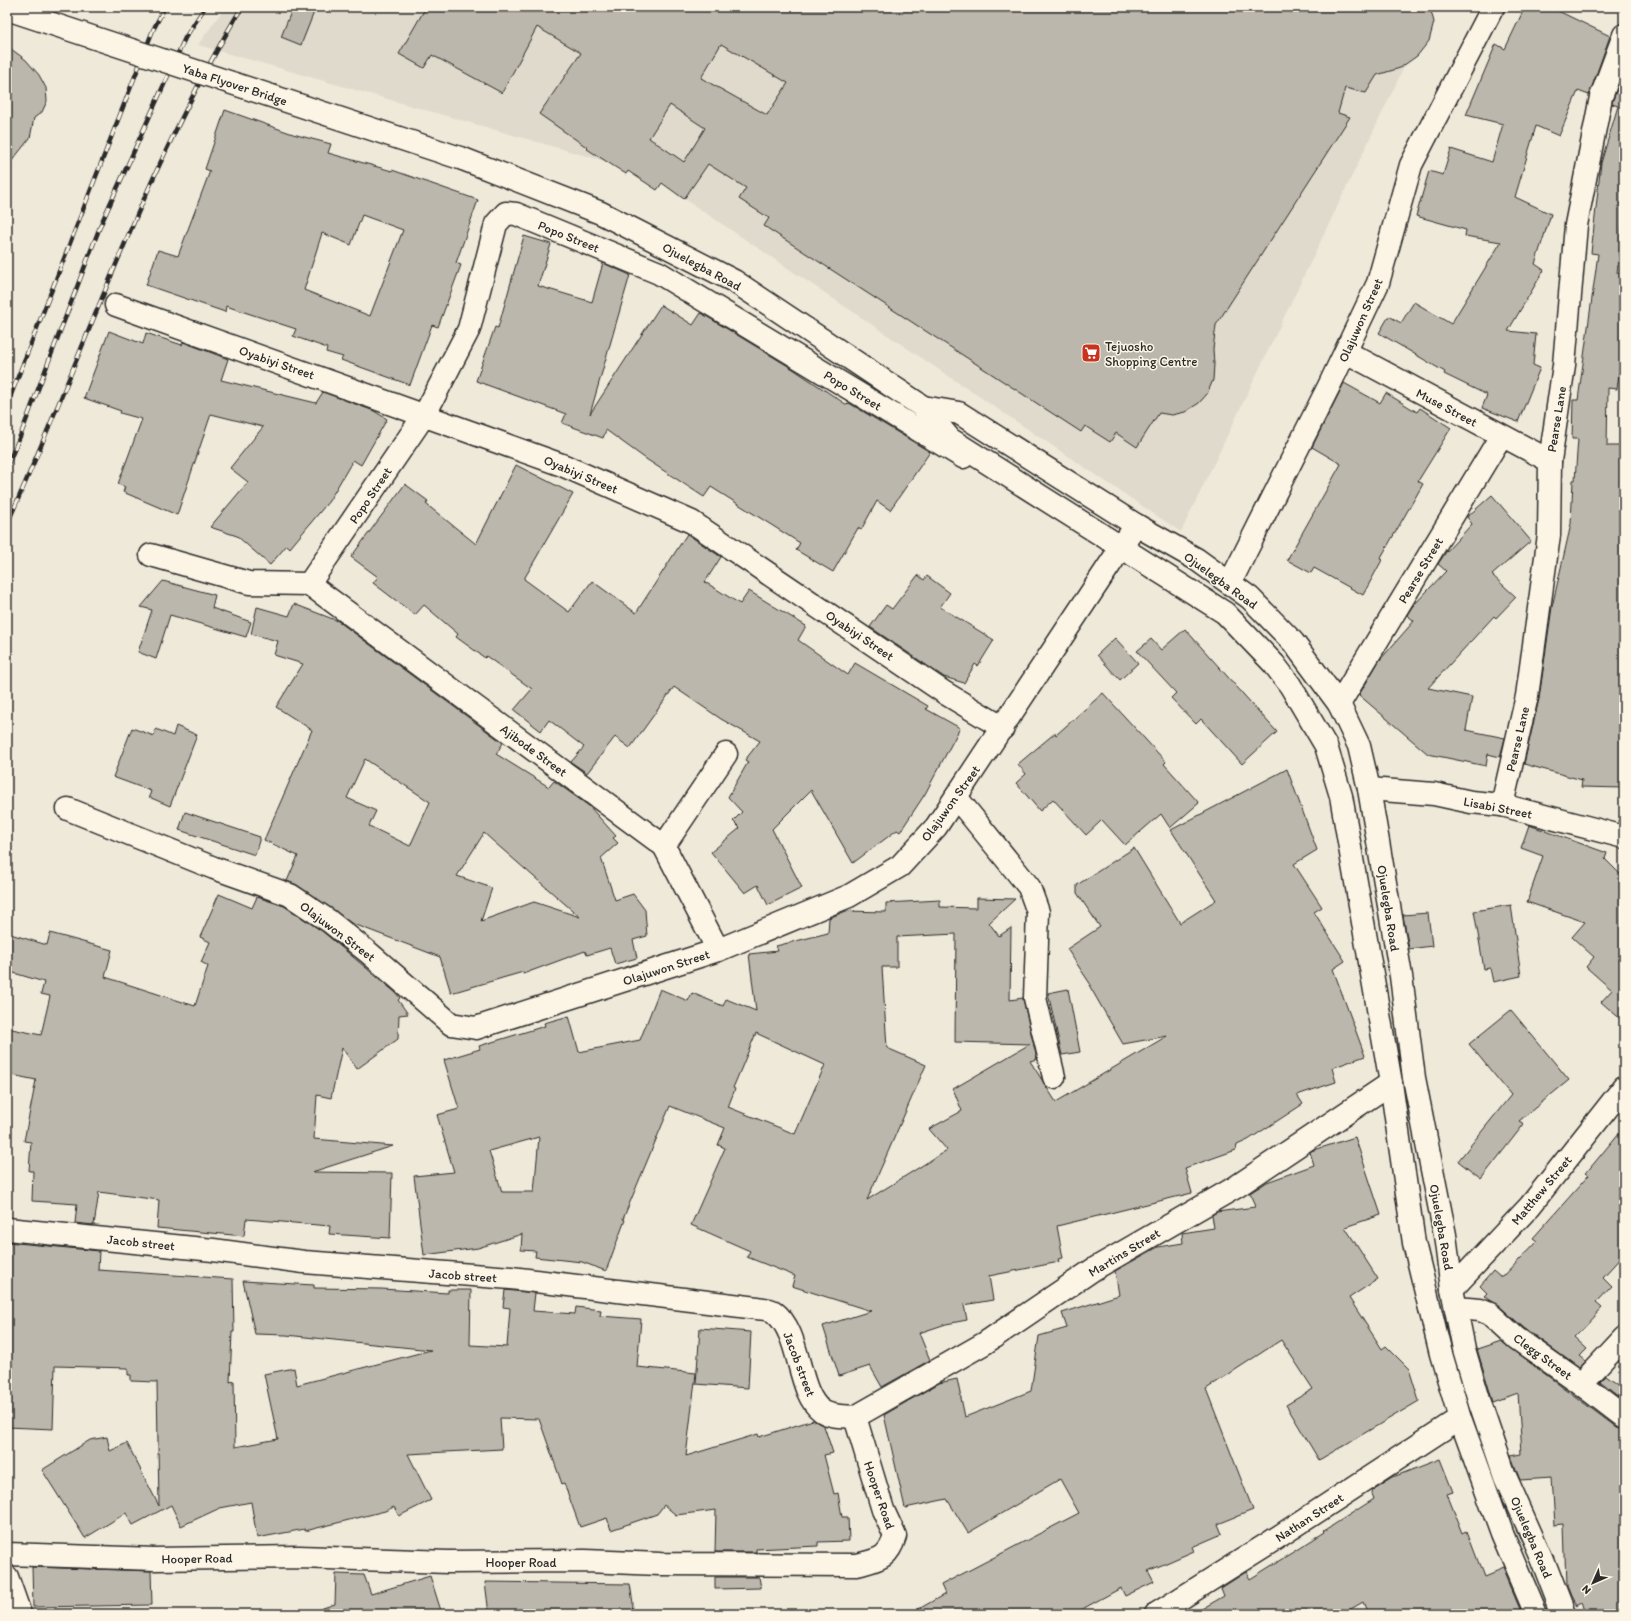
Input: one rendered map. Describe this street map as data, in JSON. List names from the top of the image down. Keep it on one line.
{"streets":{"street":["Yaba Flyover Bridge","Popo Street","Ojuelegba Road","Olajuwon Street","Oyabiyi Street","Muse Street","Pearse Lane","Pearse Street","Ajibode Street","Lisabi Street","Matthew Street","Jacob street","Martins Street","Clegg Street","Hooper Road","Nathan Street"]},"crossings":[["Yaba Flyover Bridge","Ojuelegba Road"],["Popo Street","Ojuelegba Road"],["Popo Street","Oyabiyi Street"],["Popo Street","Ajibode Street"],["Ojuelegba Road","Olajuwon Street"],["Ojuelegba Road","Pearse Street"],["Ojuelegba Road","Lisabi Street"],["Ojuelegba Road","Matthew Street"],["Ojuelegba Road","Martins Street"],["Ojuelegba Road","Clegg Street"],["Ojuelegba Road","Nathan Street"],["Olajuwon Street","Oyabiyi Street"],["Olajuwon Street","Muse Street"],["Olajuwon Street","Ajibode Street"],["Muse Street","Pearse Lane"],["Muse Street","Pearse Street"],["Pearse Lane","Lisabi Street"],["Matthew Street","Clegg Street"],["Jacob street","Martins Street"],["Jacob street","Hooper Road"],["Martins Street","Hooper Road"]],"places":{"supermarket":["Tejuosho Shopping Centre"]},"north":"bottom left"}
